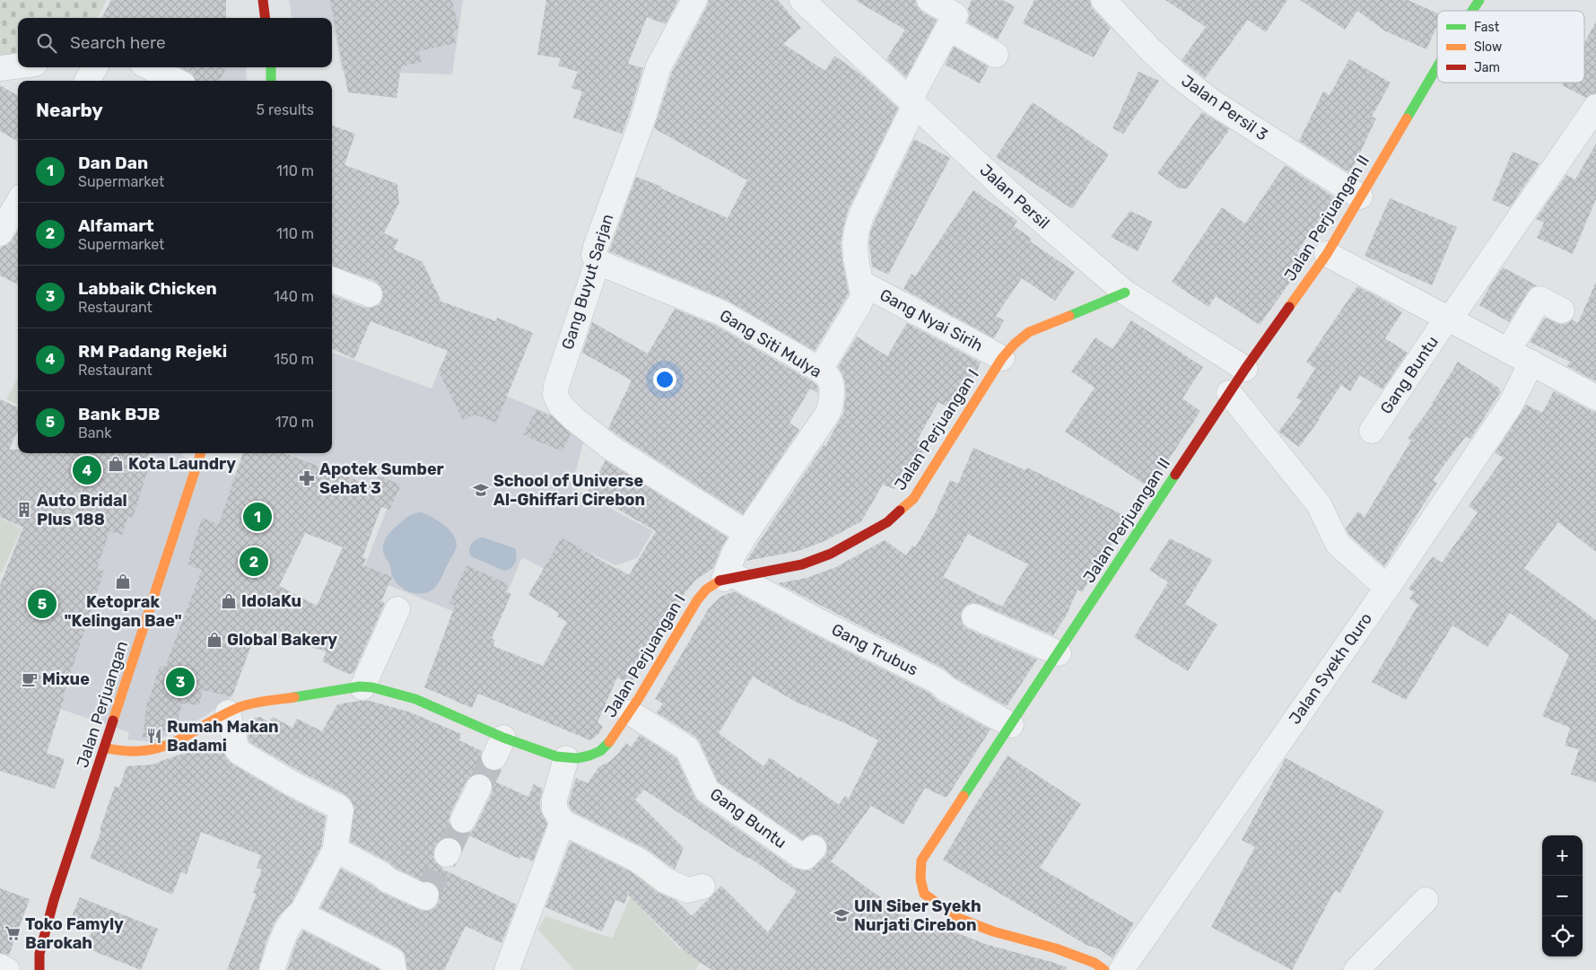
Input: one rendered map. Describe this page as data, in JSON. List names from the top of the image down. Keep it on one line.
{"streets":{"street":["Jalan Persil 3","Jalan Persil","Jalan Perjuangan II","Gang Buyut Sarjan","Gang Nyai Sirih","Gang Siti Mulya","Gang Buntu","Jalan Perjuangan I","Gang Trubus","Jalan Syekh Quro","Jalan Perjuangan"]},"crossings":[["Jalan Persil 3","Jalan Perjuangan II"],["Jalan Persil","Jalan Perjuangan II"],["Jalan Persil","Jalan Perjuangan I"],["Jalan Perjuangan II","Gang Trubus"],["Gang Buyut Sarjan","Gang Siti Mulya"],["Gang Nyai Sirih","Jalan Perjuangan I"],["Gang Siti Mulya","Jalan Perjuangan I"],["Gang Siti Mulya","Gang Trubus"],["Gang Buntu","Jalan Perjuangan I"],["Jalan Perjuangan I","Gang Trubus"],["Jalan Perjuangan I","Jalan Perjuangan"]],"places":{"shop":["Kota Laundry","Ketoprak \"Kelingan Bae\"","IdolaKu","Global Bakery"],"pharmacy":["Apotek Sumber Sehat 3"],"school or university":["School of Universe Al-Ghiffari Cirebon","UIN Siber Syekh Nurjati Cirebon"],"building":["Auto Bridal Plus 188"],"cafe":["Mixue"],"restaurant":["Rumah Makan Badami"],"supermarket":["Toko Famyly Barokah"]},"legend":["Fast","Slow","Jam"],"page":{"search":"Search here","heading":["Nearby","5 results"],"list":[{"mark":"1","name":"Dan Dan","note":"Supermarket","value":"110 m"},{"mark":"2","name":"Alfamart","note":"Supermarket","value":"110 m"},{"mark":"3","name":"Labbaik Chicken","note":"Restaurant","value":"140 m"},{"mark":"4","name":"RM Padang Rejeki","note":"Restaurant","value":"150 m"},{"mark":"5","name":"Bank BJB","note":"Bank","value":"170 m"}],"pins":["4","1","2","5","3"],"map_buttons":["+","−"]}}
